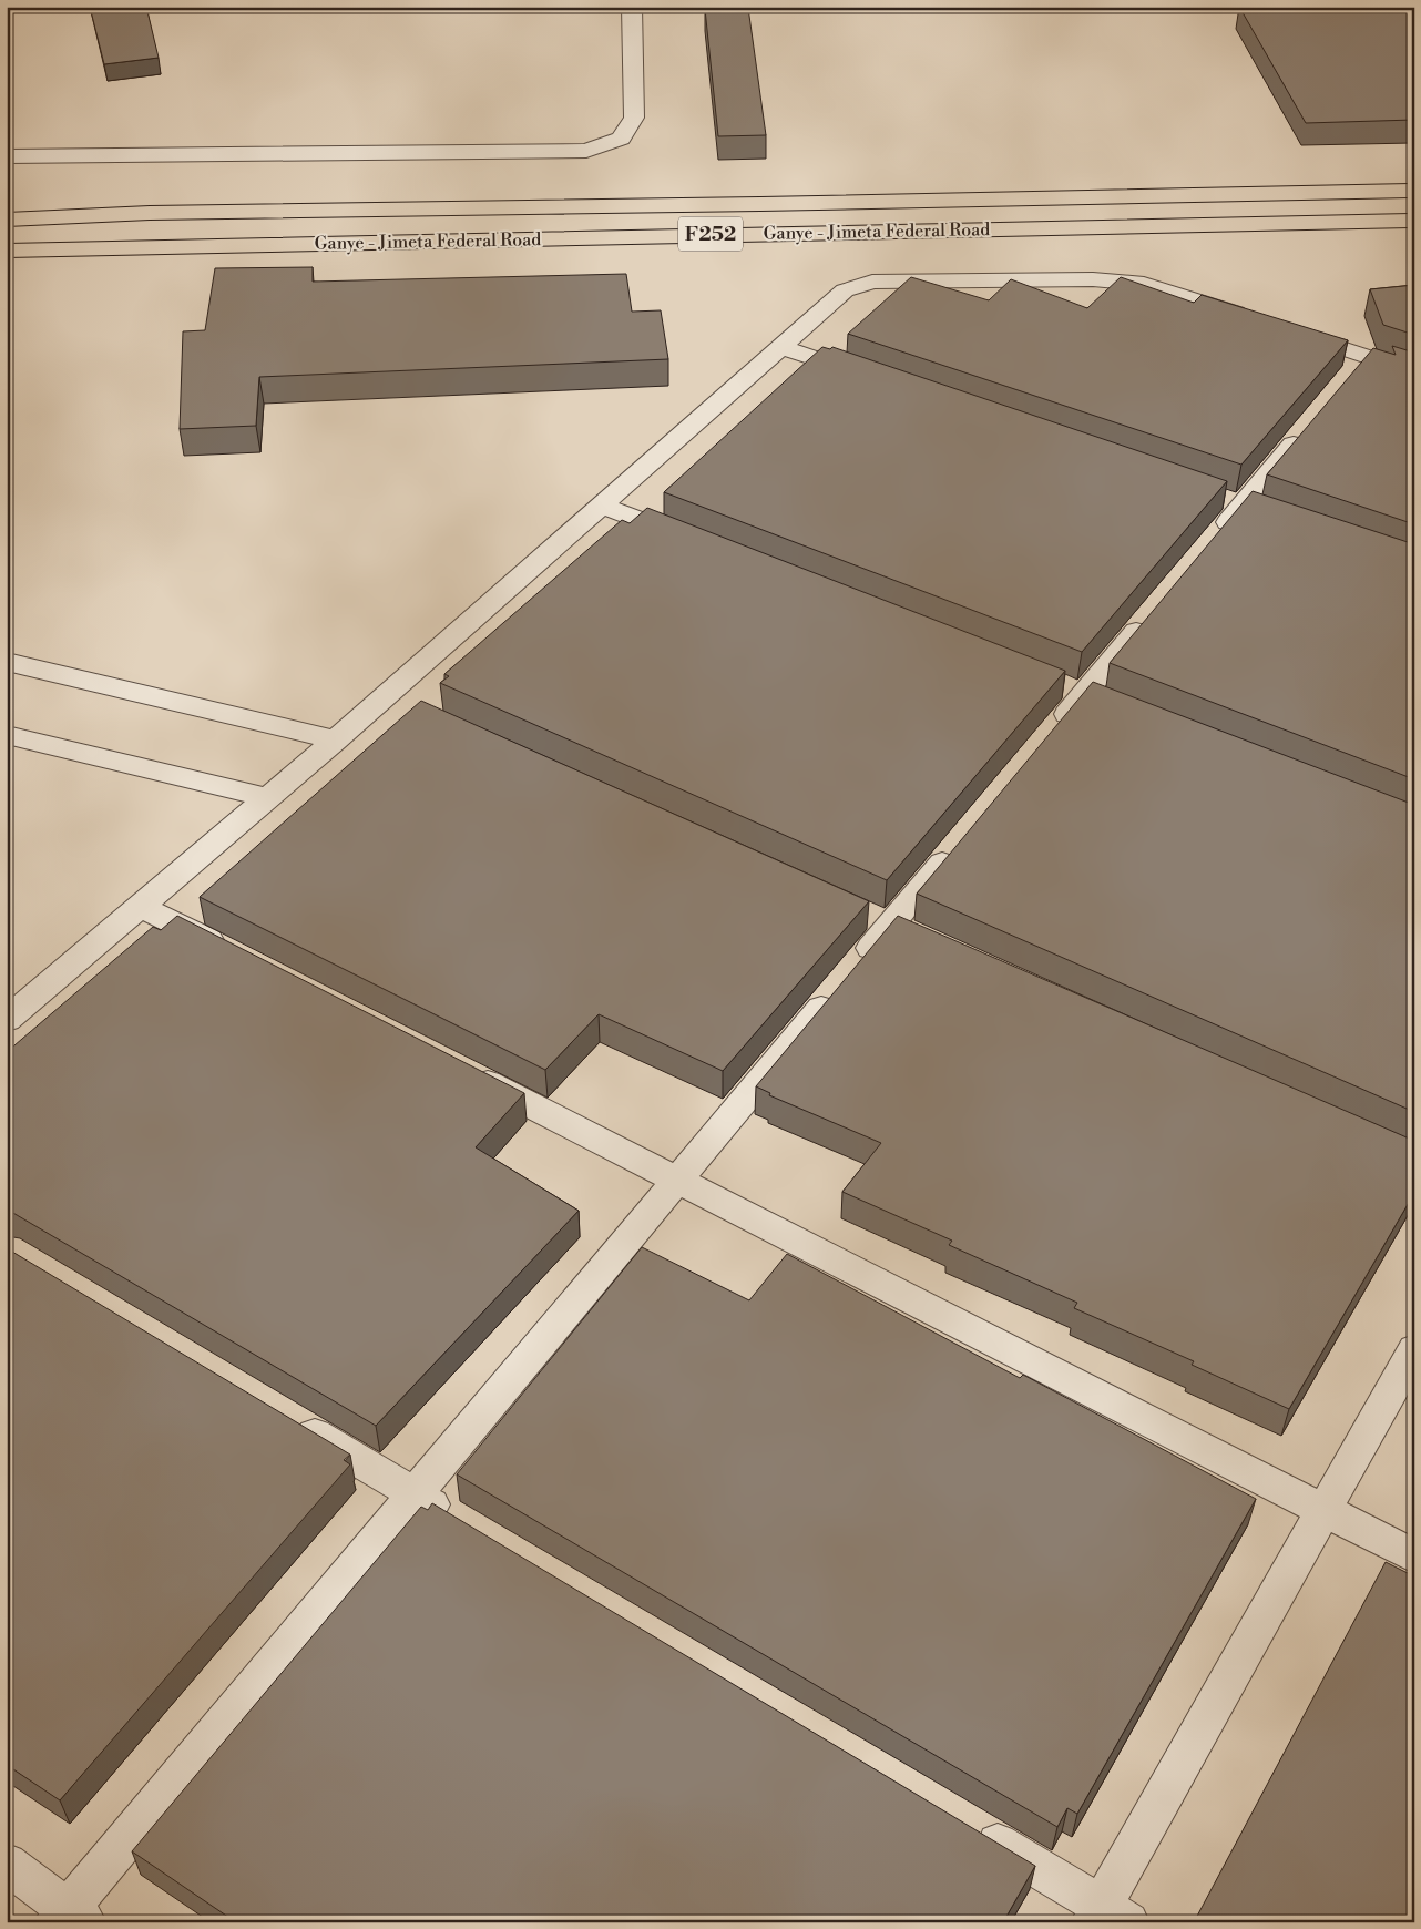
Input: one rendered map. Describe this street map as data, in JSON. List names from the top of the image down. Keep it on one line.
{"streets":{"main road":["Ganye - Jimeta Federal Road","F252"]}}
